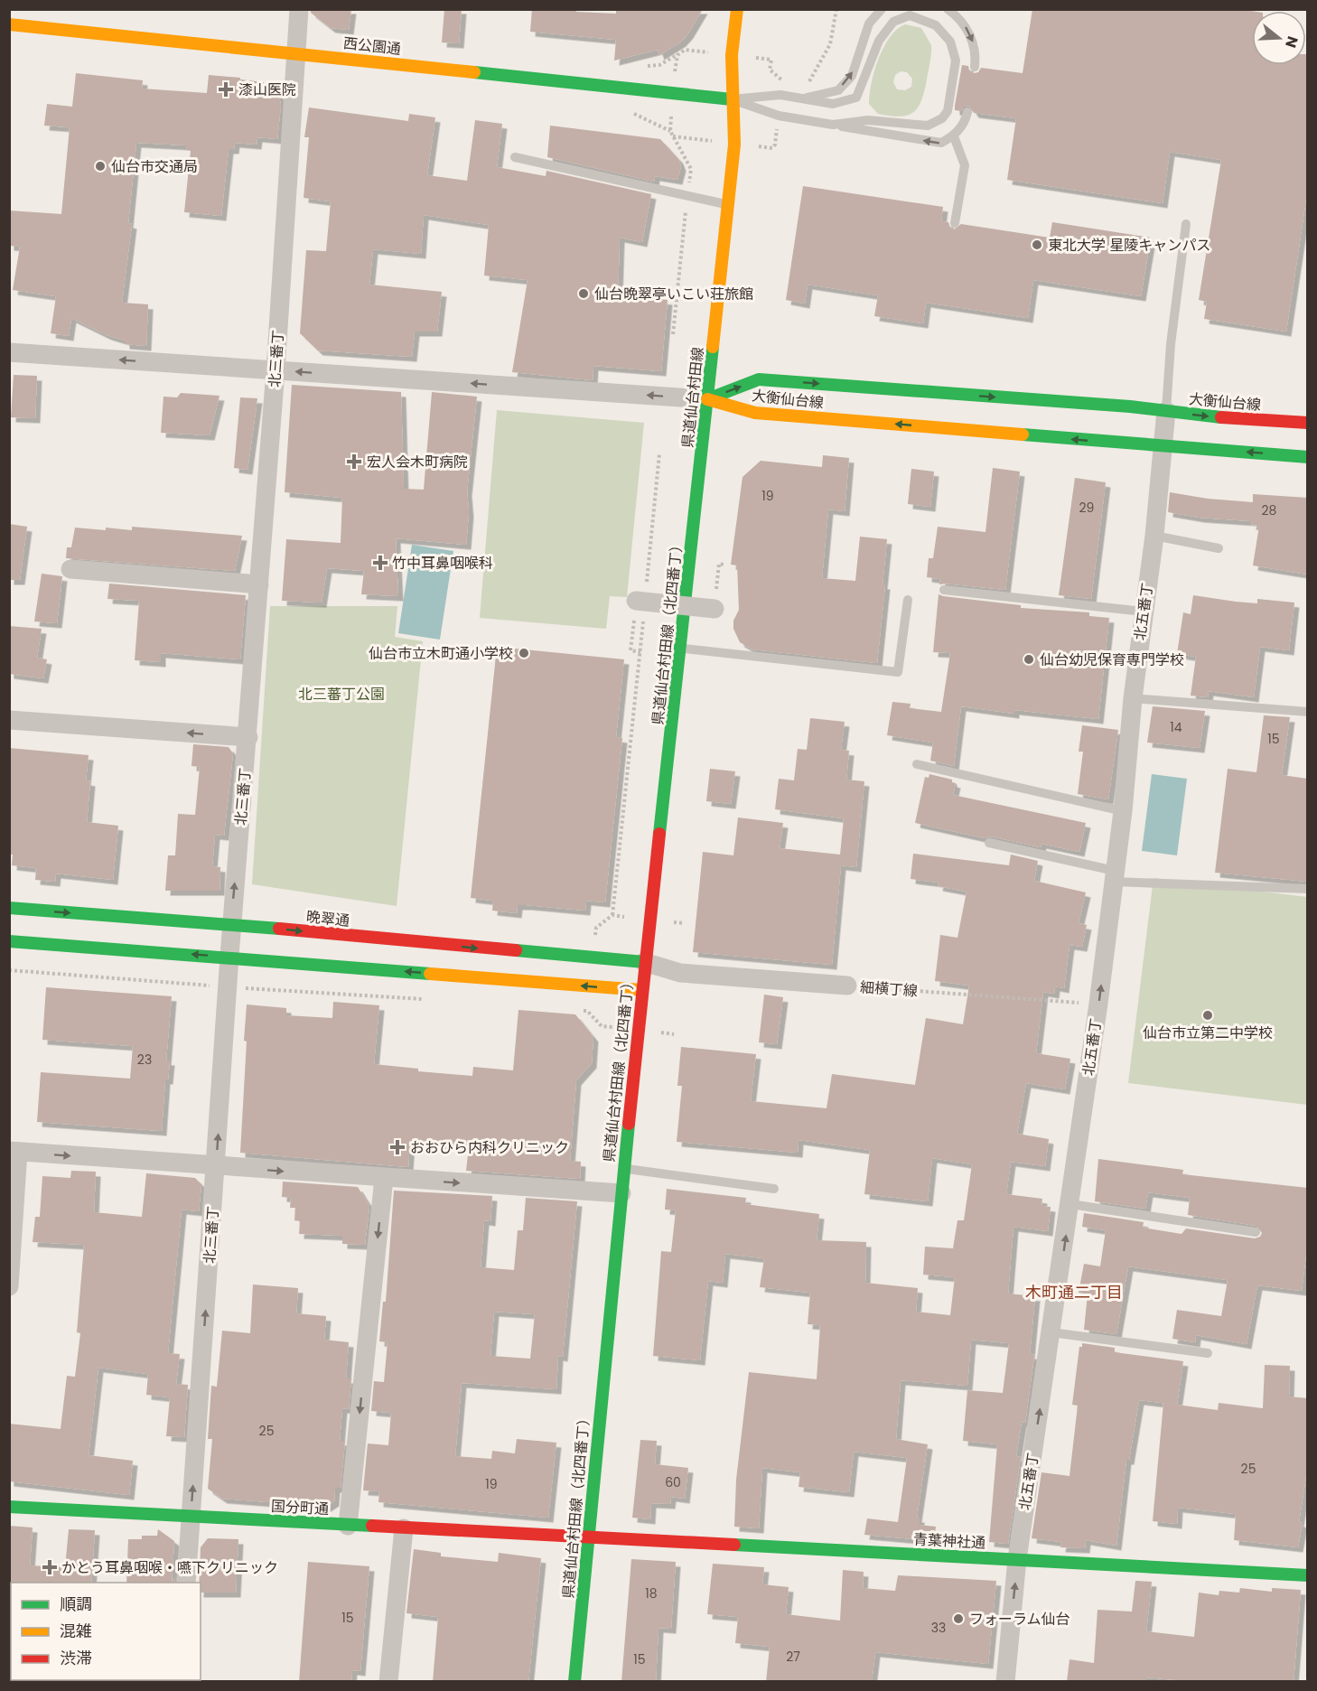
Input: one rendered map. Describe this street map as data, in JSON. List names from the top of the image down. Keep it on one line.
{"streets":{"street":["西公園通","北三番丁","県道仙台村田線","大衡仙台線","北五番丁","県道仙台村田線（北四番丁）","晩翠通","細横丁線","国分町通","青葉神社通"]},"crossings":[["西公園通","北三番丁"],["北三番丁","晩翠通"],["北三番丁","国分町通"],["県道仙台村田線","大衡仙台線"],["県道仙台村田線","県道仙台村田線（北四番丁）"],["大衡仙台線","北五番丁"],["北五番丁","細横丁線"],["北五番丁","青葉神社通"],["県道仙台村田線（北四番丁）","晩翠通"],["県道仙台村田線（北四番丁）","細横丁線"],["県道仙台村田線（北四番丁）","国分町通"],["県道仙台村田線（北四番丁）","青葉神社通"],["晩翠通","細横丁線"],["国分町通","青葉神社通"]],"one_way":["北五番丁"],"districts":["木町通二丁目"],"parks":["北三蕃丁公園"],"places":{"health":["漆山医院","宏人会木町病院","竹中耳鼻咽喉科","おおひら内科クリニック","かとう耳鼻咽喉・嚥下クリニック"],"other":["仙台市交通局","東北大学 星陵キャンパス","仙台晩翠亭いこい荘旅館","仙台市立木町通小学校","仙台幼児保育専門学校","仙台市立第二中学校","フォーラム仙台"]},"house_numbers":["19","29","28","14","15","23","25","25","60","19","18","15","33","27","15"],"legend":["順調","混雑","渋滞"],"north":"right"}
